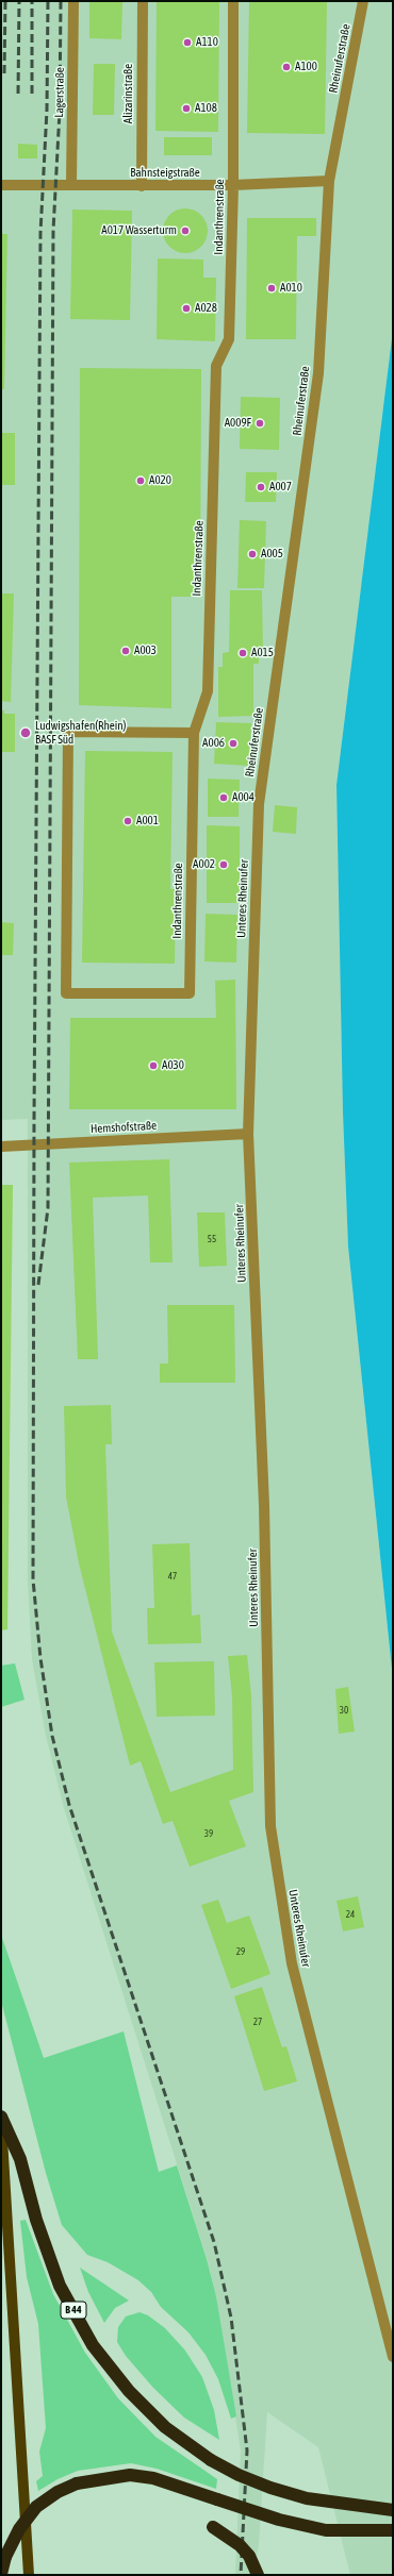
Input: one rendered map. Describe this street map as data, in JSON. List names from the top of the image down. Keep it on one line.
{"streets":{"highway":["B 44"],"street":["Rheinuferstraße","Lagerstraße","Alizarinstraße","Bahnsteigstraße","Indanthrenstraße","Unteres Rheinufer","Hemshofstraße"]},"crossings":[["Rheinuferstraße","Bahnsteigstraße"],["Rheinuferstraße","Unteres Rheinufer"],["Lagerstraße","Bahnsteigstraße"],["Alizarinstraße","Bahnsteigstraße"],["Bahnsteigstraße","Indanthrenstraße"],["Unteres Rheinufer","Hemshofstraße"]],"places":["A110","A100","A108","A017 Wasserturm","A010","A028","A009F","A020","A007","A005","A003","A015","Ludwigshafen(Rhein) BASF Süd","A006","A004","A001","A002","A030"],"house_numbers":["55","47","30","39","24","29","27"]}
